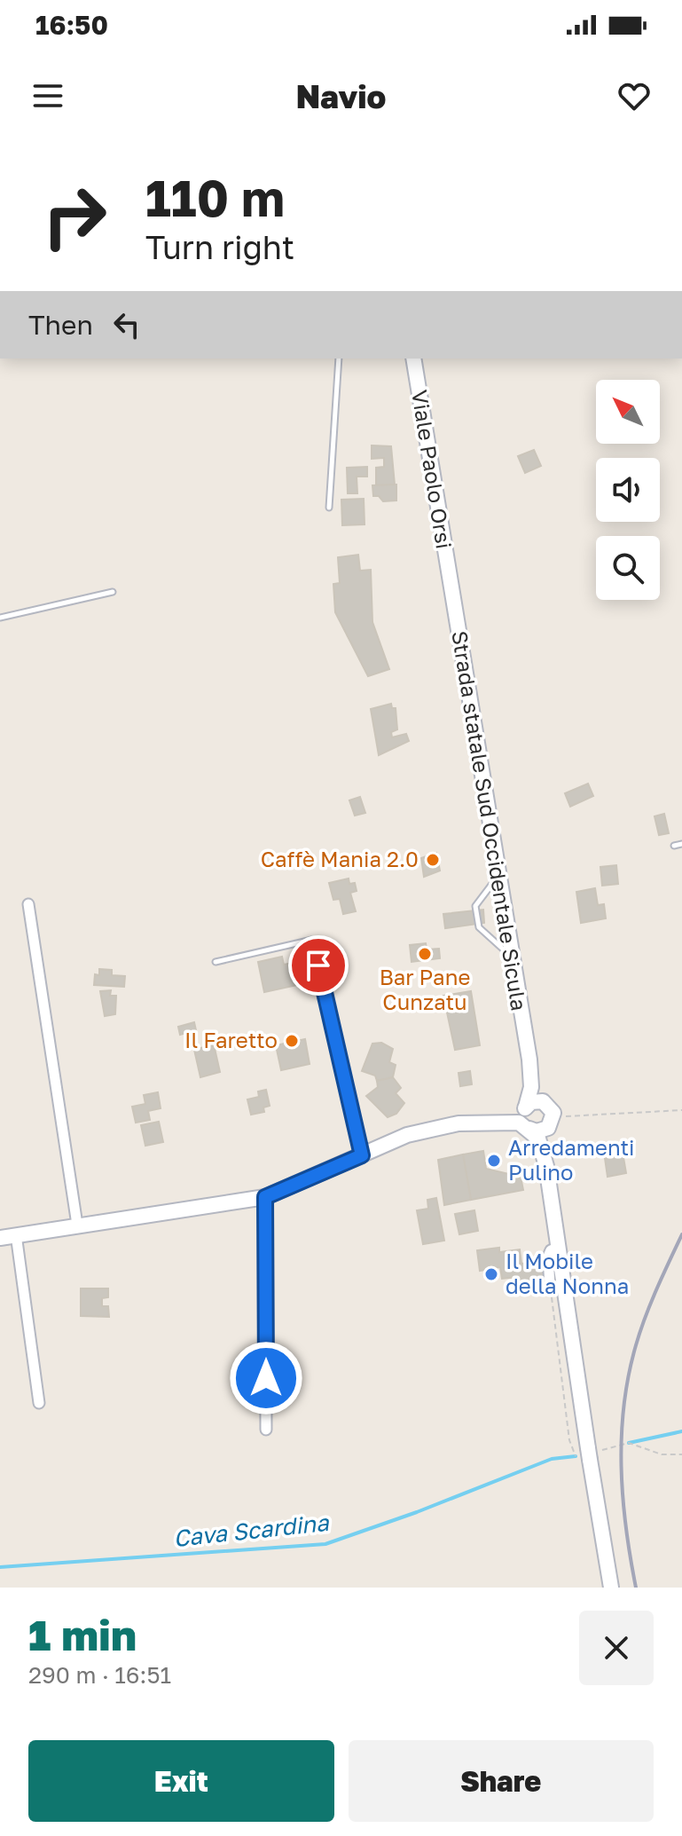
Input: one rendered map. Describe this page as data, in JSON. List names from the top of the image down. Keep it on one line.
{"streets":{"main road":["Viale Paolo Orsi","Strada statale Sud Occidentale Sicula"]},"crossings":[["Viale Paolo Orsi","Strada statale Sud Occidentale Sicula"]],"water":["Cava Scardina"],"places":["Caffè Mania 2.0","Bar Pane Cunzatu","Il Faretto","Arredamenti Pulino","Il Mobile della Nonna"],"north":"top left","page":{"status":"16:50","header":"Navio","turn":["110 m","Turn right"],"then":"Then","heading":["1 min","290 m · 16:51"],"buttons":["Exit","Share"]}}
